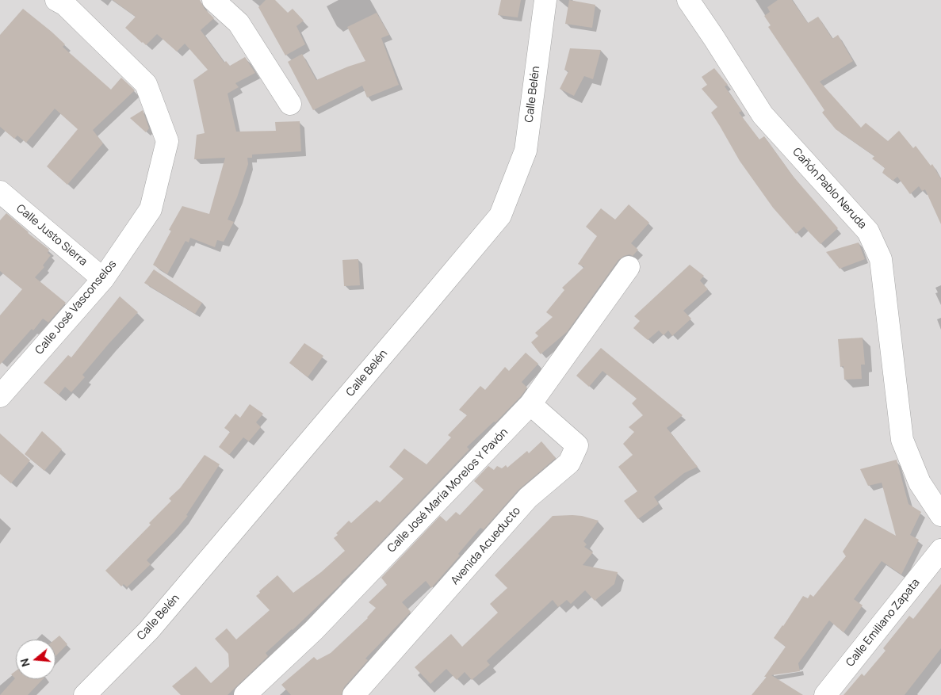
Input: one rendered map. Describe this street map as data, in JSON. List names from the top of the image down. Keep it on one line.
{"streets":{"street":["Calle Belén","Cañón Pablo Neruda","Calle Justo Sierra","Calle José Vasconselos","Calle José María Morelos Y Pavón","Avenida Acueducto","Calle Emiliano Zapata"]},"crossings":[["Calle Justo Sierra","Calle José Vasconselos"],["Calle José María Morelos Y Pavón","Avenida Acueducto"]],"north":"left"}
